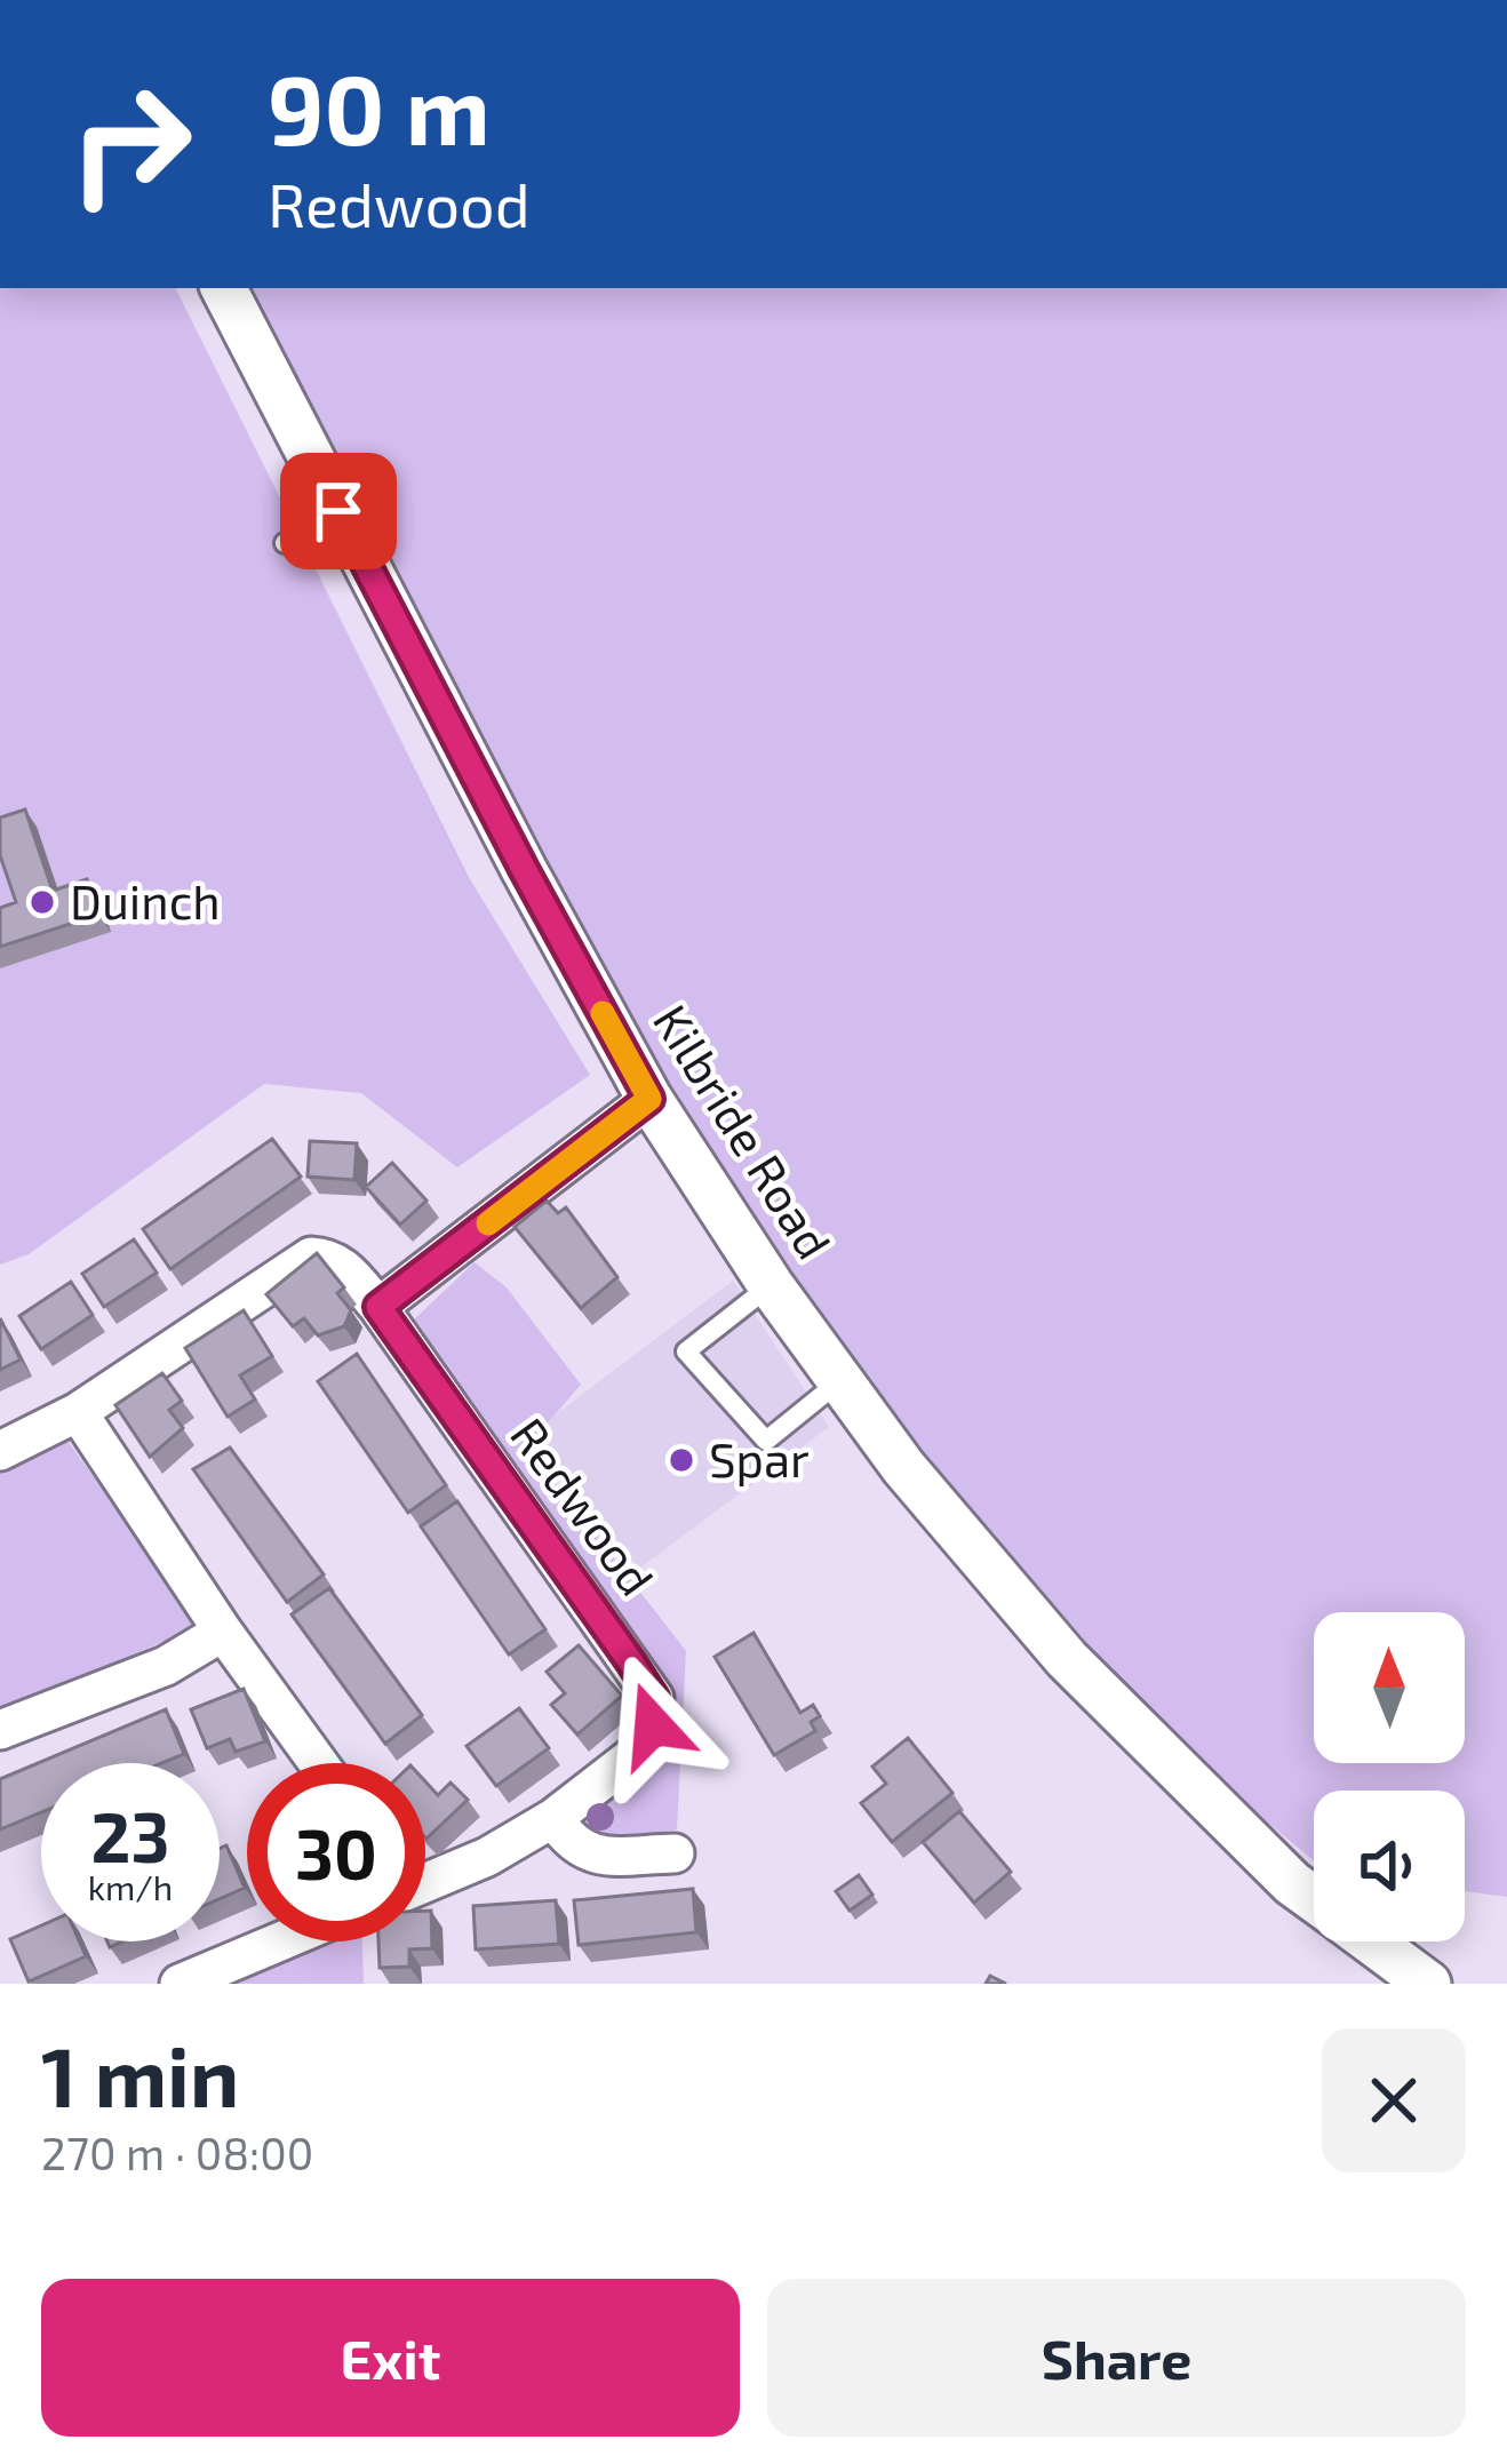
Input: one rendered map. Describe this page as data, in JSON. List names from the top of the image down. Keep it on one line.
{"streets":{"street":["Kilbride Road","Redwood"]},"places":["Duinch","Spar"],"north":"top","page":{"turn":["90 m","Redwood"],"speed":"23 km/h","limit":"30","heading":["1 min","270 m · 08:00"],"buttons":["Exit","Share"]}}
